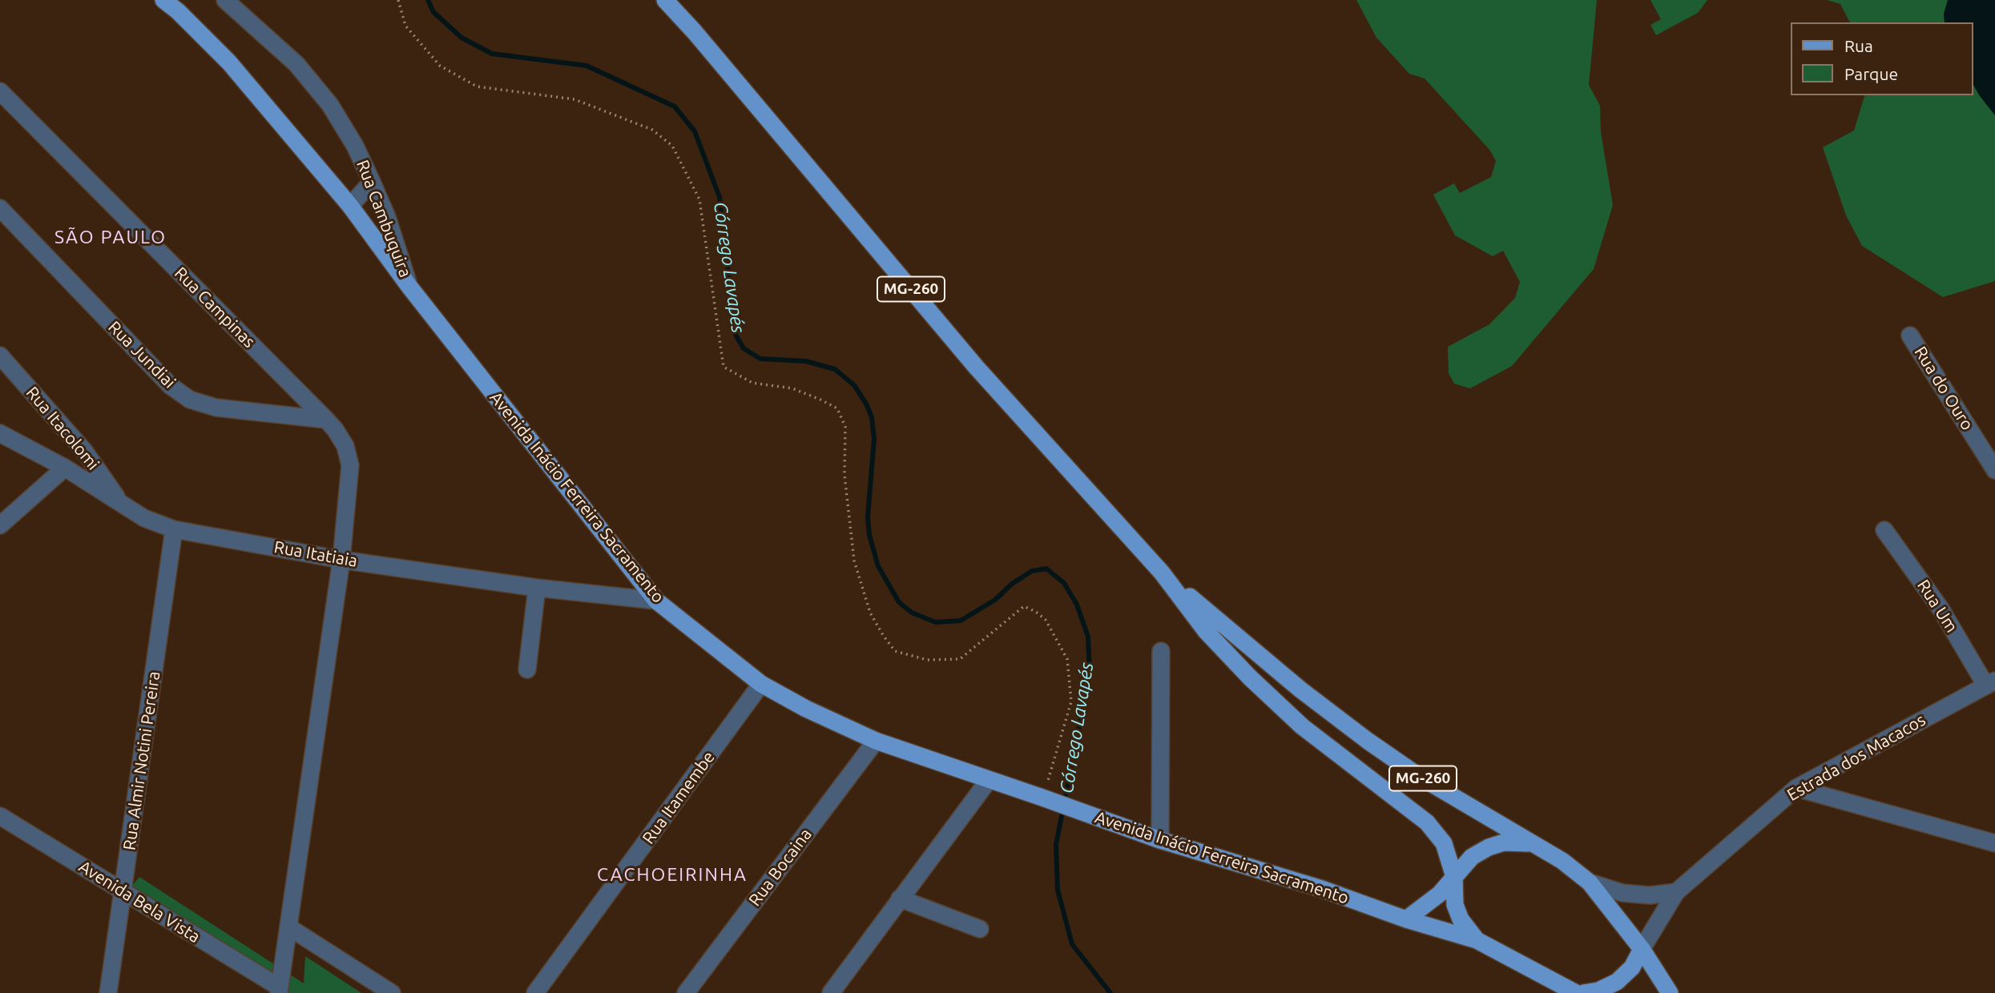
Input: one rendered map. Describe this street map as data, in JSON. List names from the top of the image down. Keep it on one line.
{"streets":{"main road":["MG-260","Avenida Inácio Ferreira Sacramento"],"street":["Rua Cambuquira","Rua Campinas","Rua Jundiai","Rua do Ouro","Rua Itacolomi","Rua Itatiaia","Rua Um","Estrada dos Macacos","Rua Almir Notini Pereira","Rua Itamembe","Rua Bocaina","Avenida Bela Vista"]},"crossings":[["Rua Cambuquira","Avenida Inácio Ferreira Sacramento"],["MG-260","Avenida Inácio Ferreira Sacramento"],["MG-260","Estrada dos Macacos"],["Rua Campinas","Rua Jundiai"],["Rua Campinas","Rua Itatiaia"],["Rua Campinas","Avenida Bela Vista"],["Rua Itacolomi","Rua Itatiaia"],["Avenida Inácio Ferreira Sacramento","Rua Itatiaia"],["Avenida Inácio Ferreira Sacramento","Rua Itamembe"],["Avenida Inácio Ferreira Sacramento","Rua Bocaina"],["Rua Itatiaia","Rua Almir Notini Pereira"],["Rua Um","Estrada dos Macacos"],["Rua Almir Notini Pereira","Avenida Bela Vista"]],"districts":["SÃO PAULO","CACHOEIRINHA"],"water":["Córrego Lavapés"],"legend":["Rua","Parque"]}
